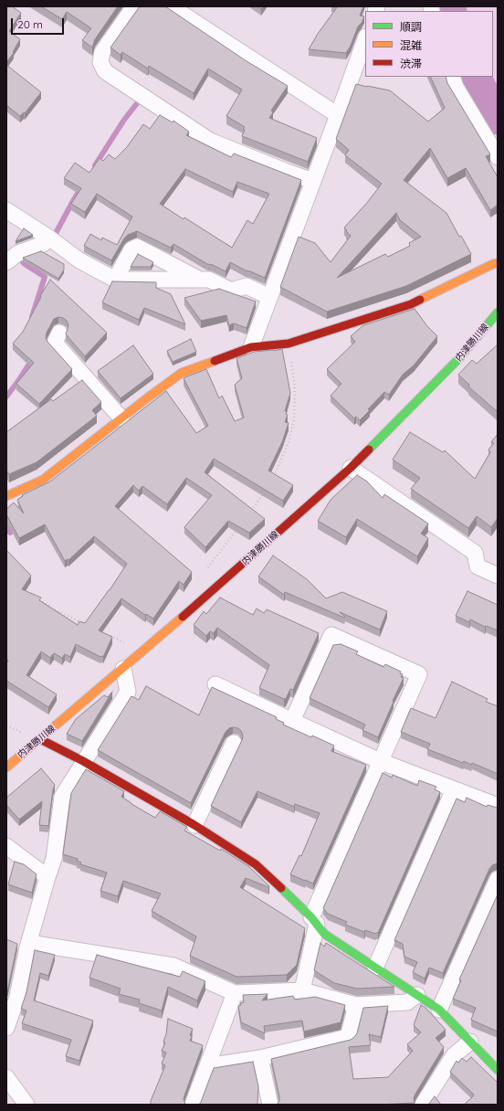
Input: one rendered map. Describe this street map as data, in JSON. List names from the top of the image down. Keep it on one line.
{"streets":{"street":["内津勝川線"]},"legend":["順調","混雑","渋滞"],"scale_bar":"20 m"}
